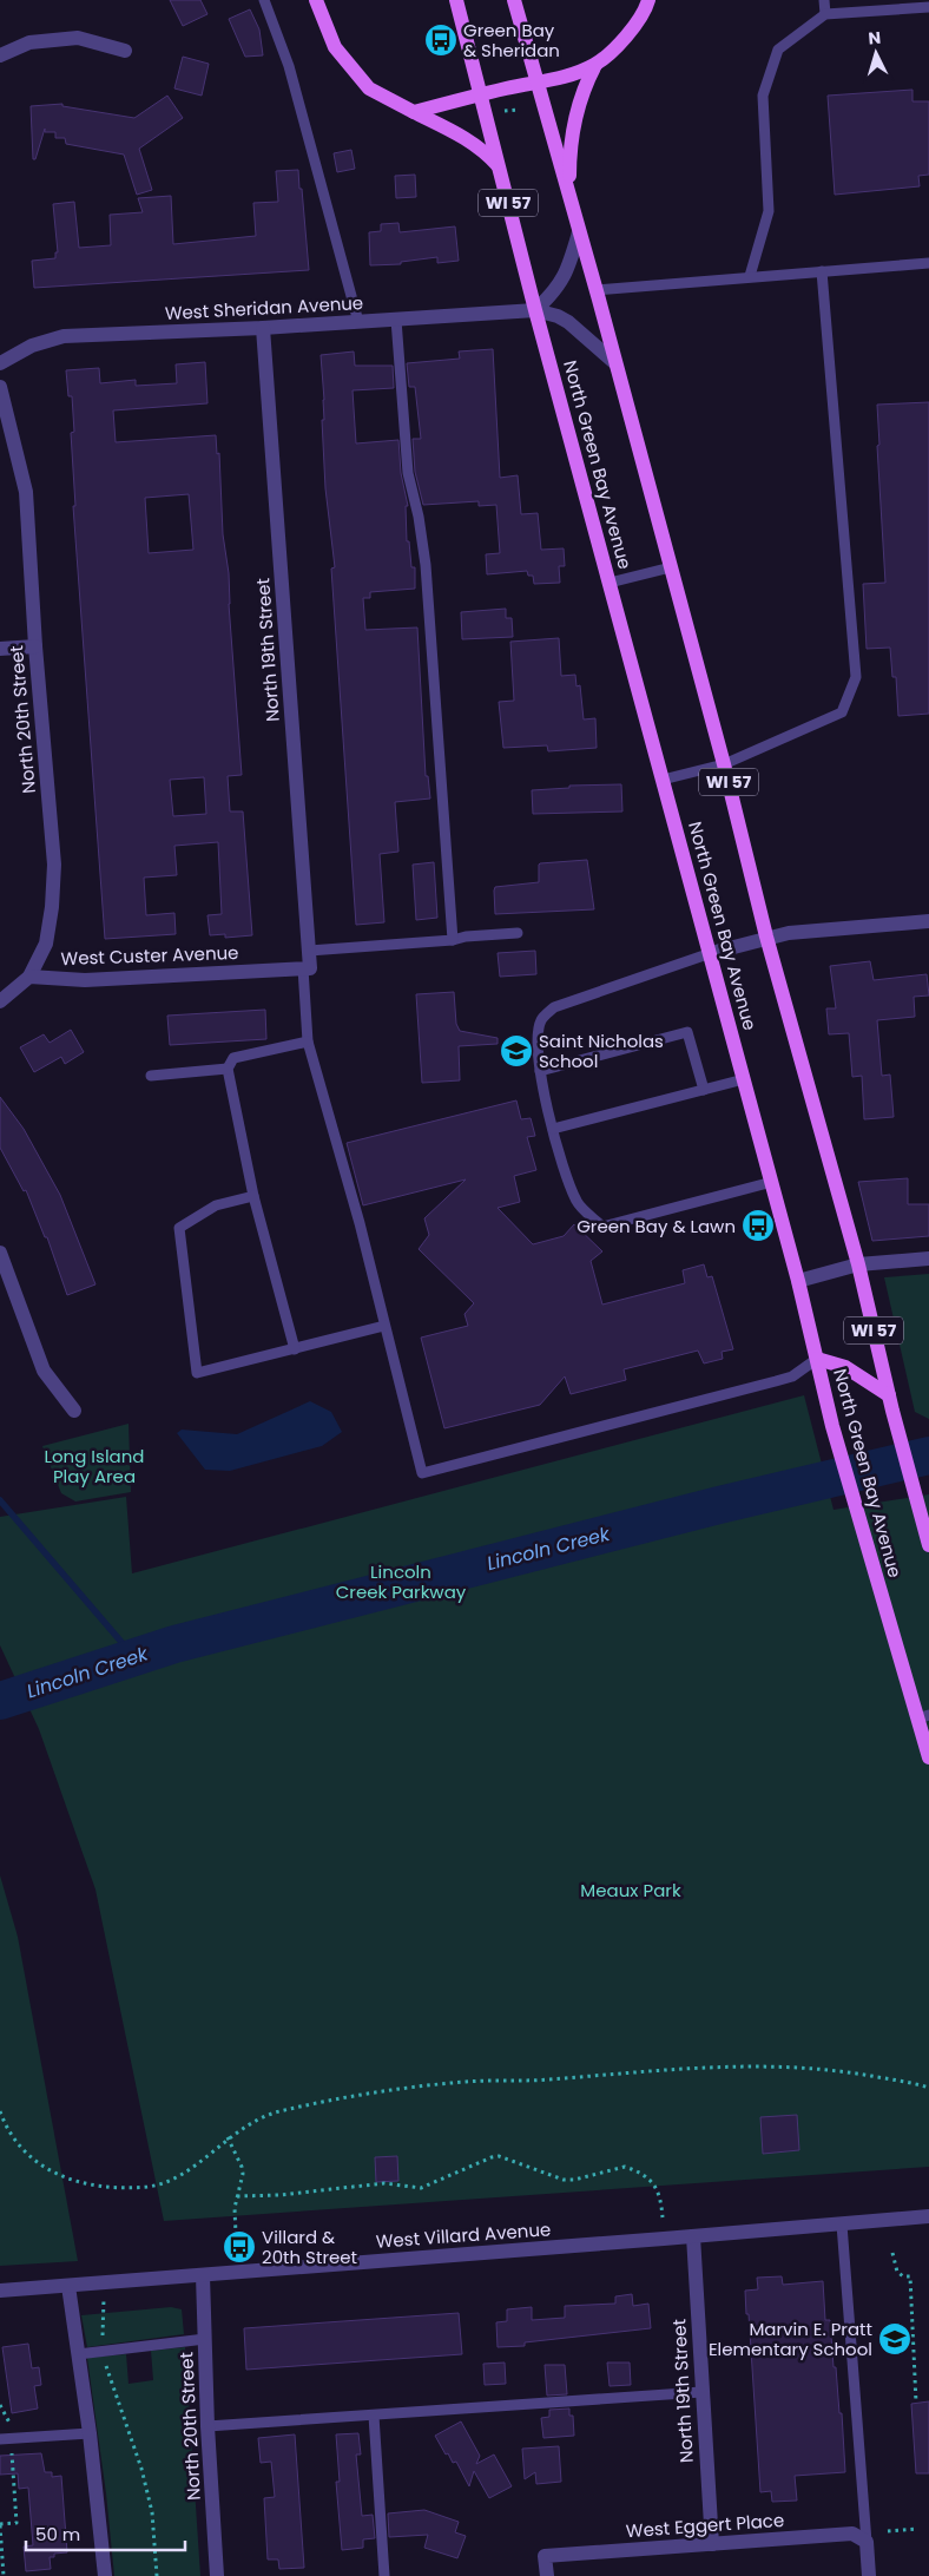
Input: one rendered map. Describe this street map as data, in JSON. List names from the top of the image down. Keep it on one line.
{"streets":{"main road":["WI 57","North Green Bay Avenue"],"street":["West Sheridan Avenue","North 19th Street","North 20th Street","West Custer Avenue","West Villard Avenue","West Eggert Place"]},"crossings":[["WI 57","West Sheridan Avenue"],["West Sheridan Avenue","North Green Bay Avenue"],["West Sheridan Avenue","North 19th Street"],["North 19th Street","West Custer Avenue"],["North 19th Street","West Villard Avenue"],["North 19th Street","West Eggert Place"],["North 20th Street","West Custer Avenue"],["North 20th Street","West Villard Avenue"]],"water":["Lincoln Creek"],"parks":["Long Island Play Area","Lincoln Creek Parkway","Meaux Park"],"places":{"bus stop":["Green Bay & Sheridan","Green Bay & Lawn","Villard & 20th Street"],"school or university":["Saint Nicholas School","Marvin E. Pratt Elementary School"]},"scale_bar":"50 m","north":"top"}
